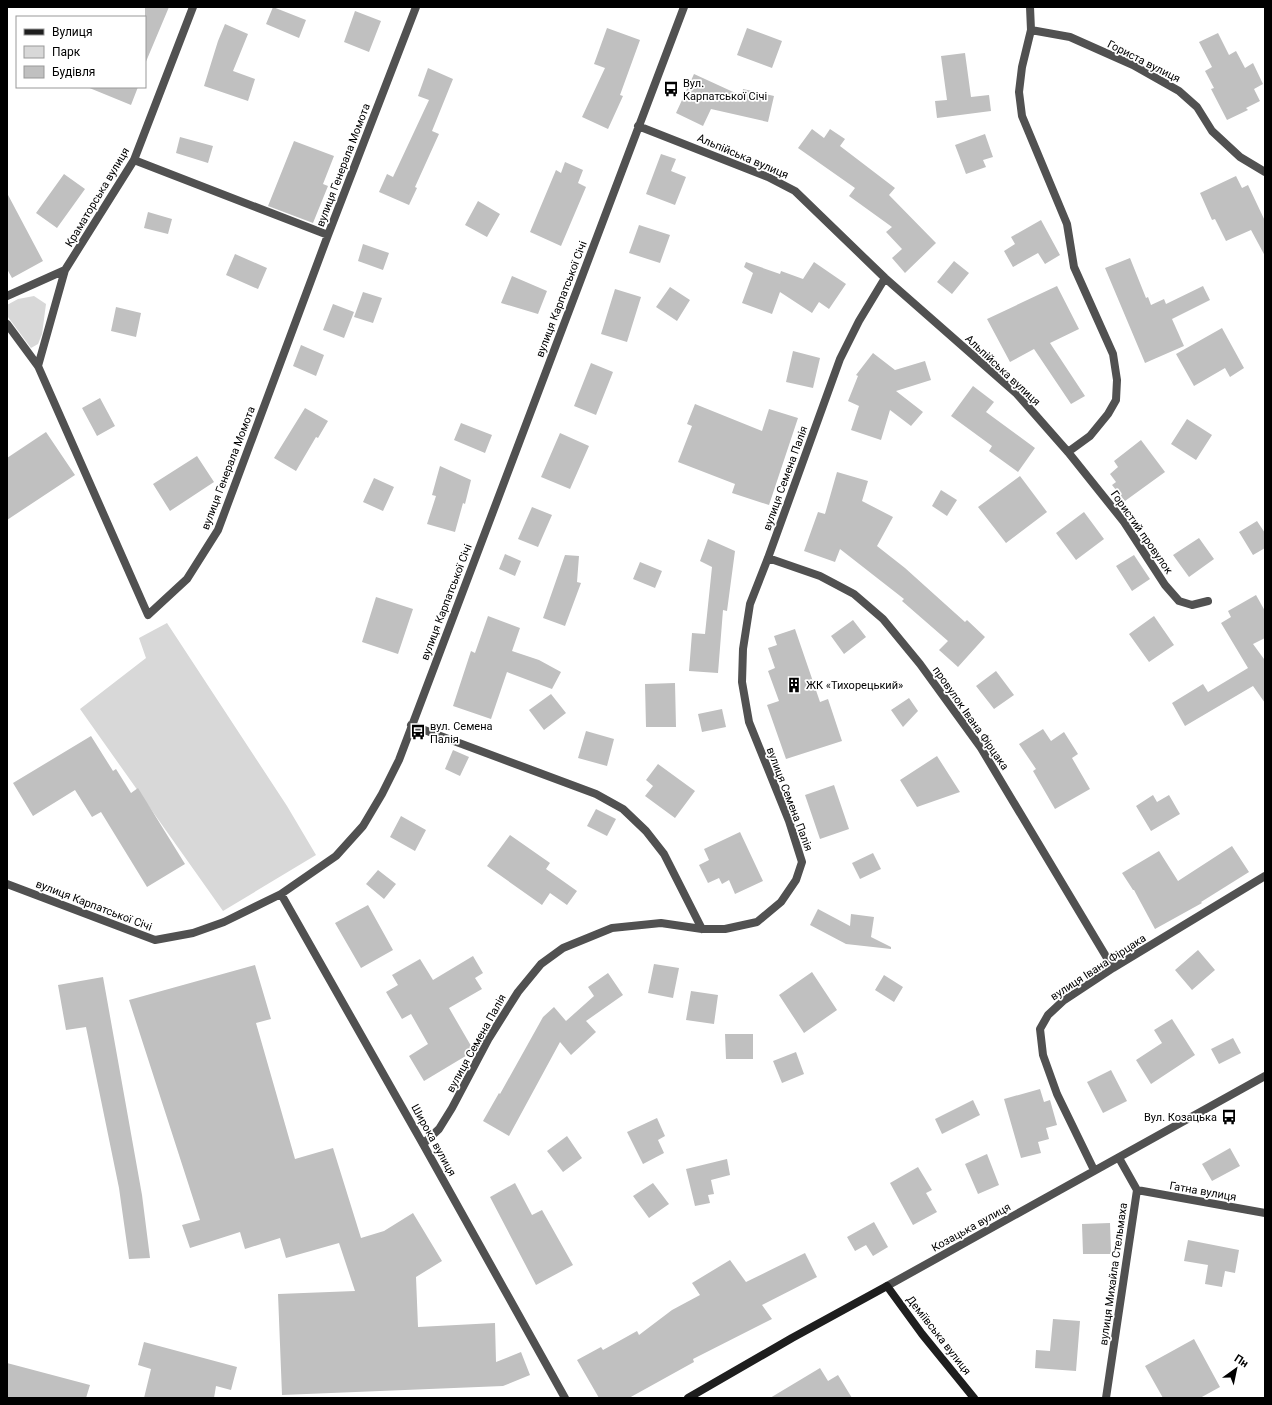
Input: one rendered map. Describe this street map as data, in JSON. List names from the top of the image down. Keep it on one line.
{"streets":{"street":["Гориста вулиця","Альпійська вулиця","вулиця Генерала Момота","Краматорська вулиця","вулиця Карпатської Січі","вулиця Семена Палія","Гористий провулок","провулок Івана Фірцака","вулиця Івана Фірцака","Широка вулиця","Гатна вулиця","Козацька вулиця","вулиця Михайла Стельмаха","Деміївська вулиця"]},"crossings":[["Альпійська вулиця","вулиця Карпатської Січі"],["Альпійська вулиця","вулиця Семена Палія"],["Альпійська вулиця","Гористий провулок"],["вулиця Генерала Момота","Краматорська вулиця"],["вулиця Карпатської Січі","Широка вулиця"],["вулиця Семена Палія","провулок Івана Фірцака"],["вулиця Семена Палія","Широка вулиця"],["провулок Івана Фірцака","вулиця Івана Фірцака"],["вулиця Івана Фірцака","Козацька вулиця"],["Гатна вулиця","вулиця Михайла Стельмаха"],["Козацька вулиця","вулиця Михайла Стельмаха"],["Козацька вулиця","Деміївська вулиця"]],"places":{"bus stop":["Вул. Карпатської Січі","вул. Семена Палія","Вул. Козацька"],"building":["ЖК «Тихорецький»"]},"legend":["Вулиця","Парк","Будівля"],"north":"top right"}
